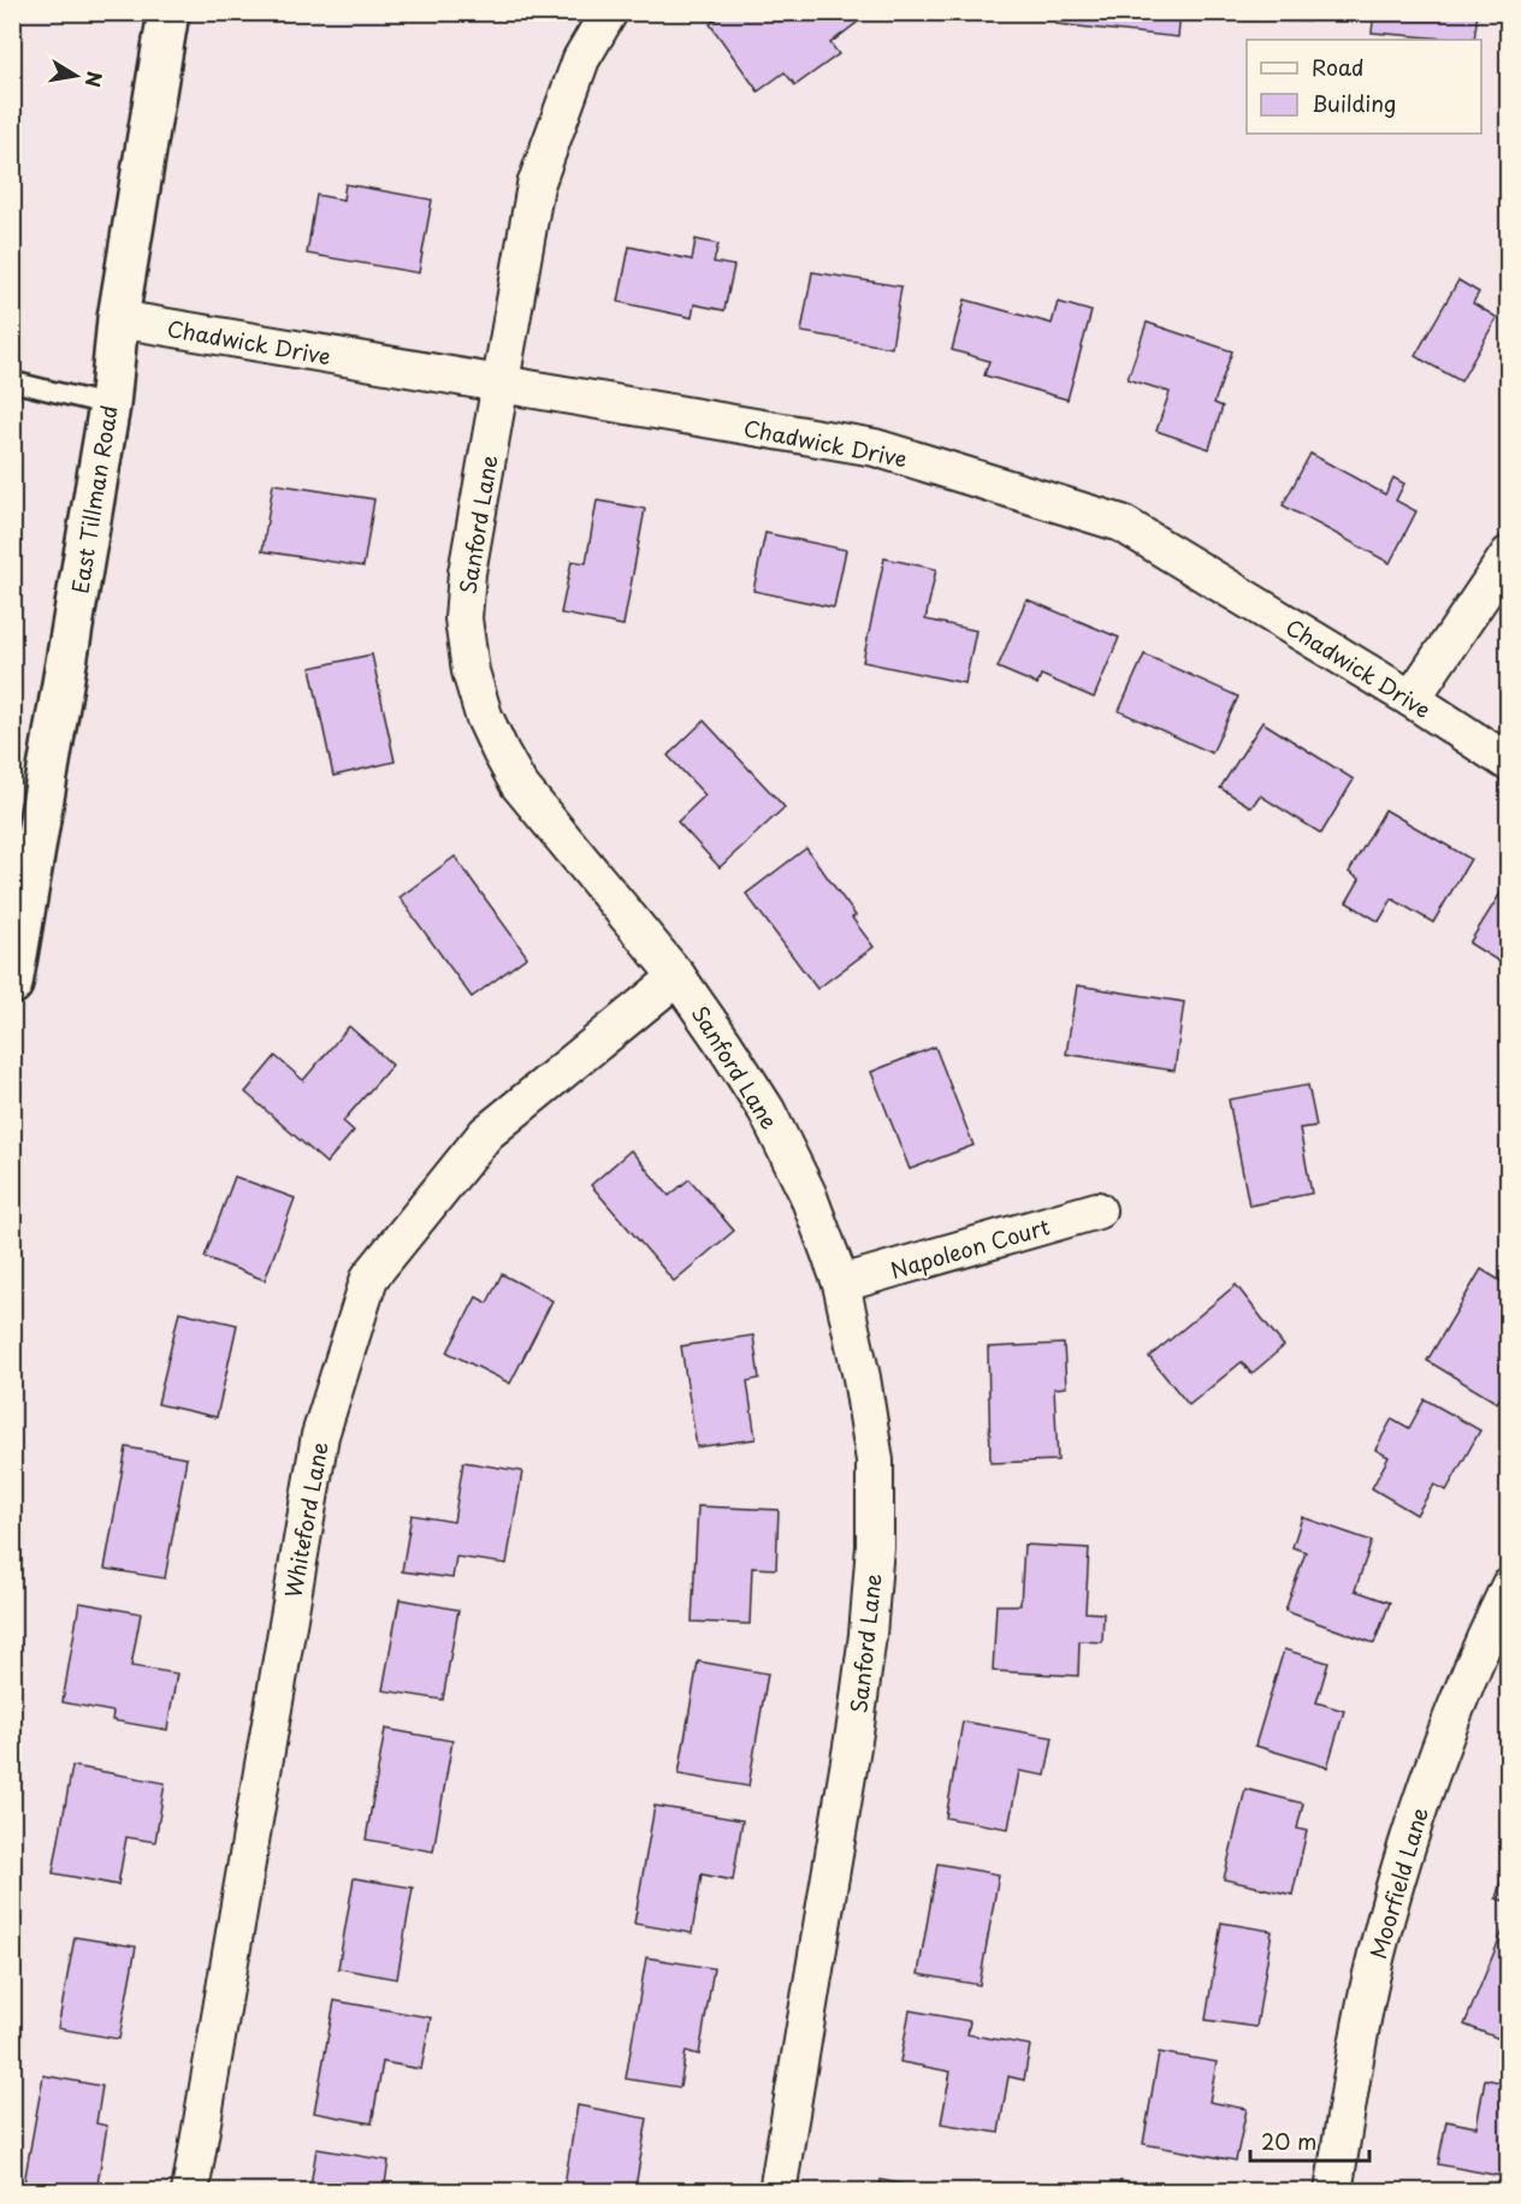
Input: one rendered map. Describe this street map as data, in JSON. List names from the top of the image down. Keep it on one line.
{"streets":{"main road":["East Tillman Road"],"street":["Chadwick Drive","Sanford Lane","Napoleon Court","Whiteford Lane","Moorfield Lane"]},"crossings":[["Chadwick Drive","East Tillman Road"],["Chadwick Drive","Sanford Lane"],["Sanford Lane","Napoleon Court"],["Sanford Lane","Whiteford Lane"]],"legend":["Road","Building"],"scale_bar":"20 m","north":"right"}
